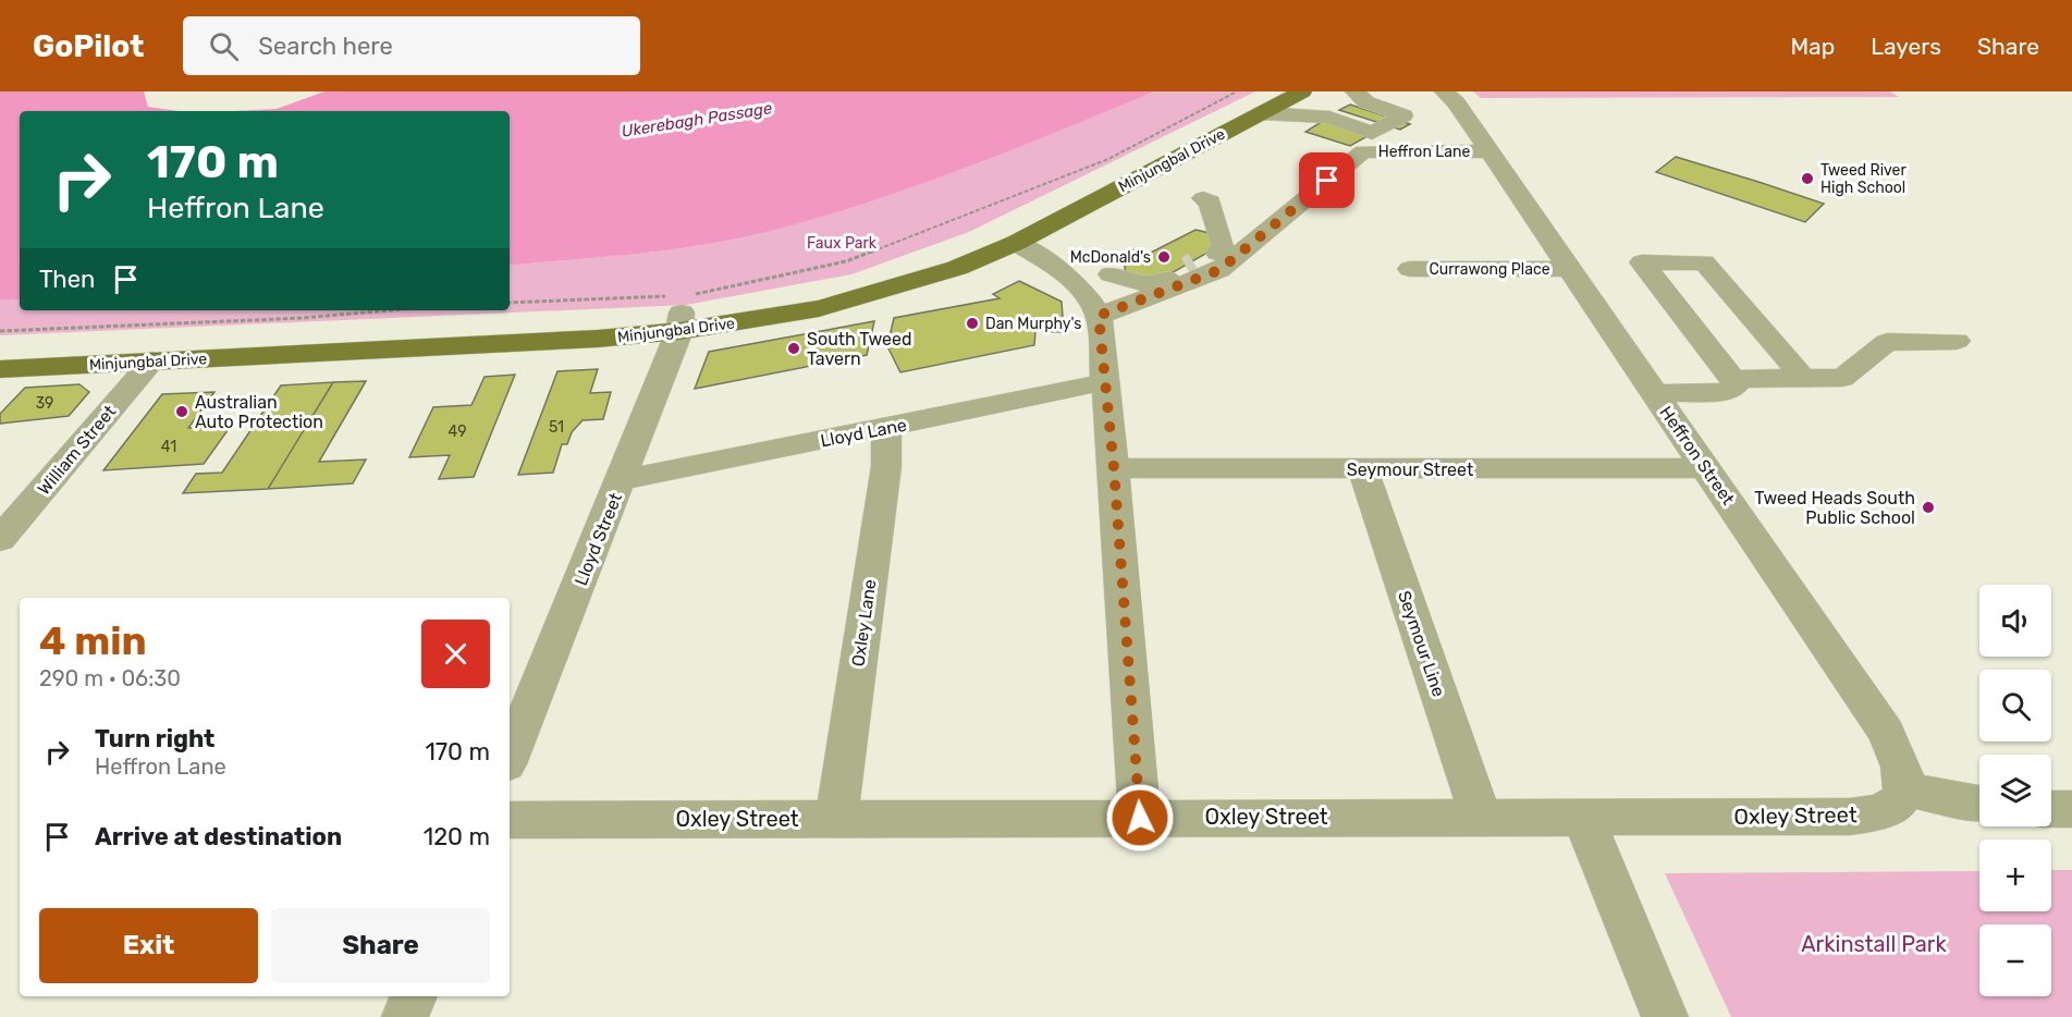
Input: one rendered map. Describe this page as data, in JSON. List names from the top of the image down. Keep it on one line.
{"streets":{"main road":["Minjungbal Drive"],"street":["Heffron Lane","Currawong Place","Lloyd Lane","William Street","Heffron Street","Seymour Street","Lloyd Street","Oxley Lane","Seymour Line","Oxley Street"]},"crossings":[["Heffron Lane","Heffron Street"],["Minjungbal Drive","William Street"],["Minjungbal Drive","Lloyd Street"],["Currawong Place","Heffron Street"],["Lloyd Lane","Lloyd Street"],["Lloyd Lane","Oxley Lane"],["Heffron Street","Seymour Street"],["Heffron Street","Oxley Street"],["Seymour Street","Seymour Line"],["Oxley Lane","Oxley Street"],["Seymour Line","Oxley Street"]],"water":["Ukerebagh Passage"],"parks":["Faux Park","Arkinstall Park"],"places":["Tweed River High School","McDonald's","Dan Murphy's","South Tweed Tavern","Australian Auto Protection","Tweed Heads South Public School"],"house_numbers":["39","51","49","41"],"page":{"header":"GoPilot","search":"Search here","nav":["Map","Layers","Share"],"turn":["170 m","Heffron Lane"],"then":"Then","map_buttons":["+","−"],"heading":["4 min","290 m · 06:30"],"list":[{"name":"Turn right","note":"Heffron Lane","value":"170 m"},{"name":"Arrive at destination","value":"120 m"}],"buttons":["Exit","Share"]}}
